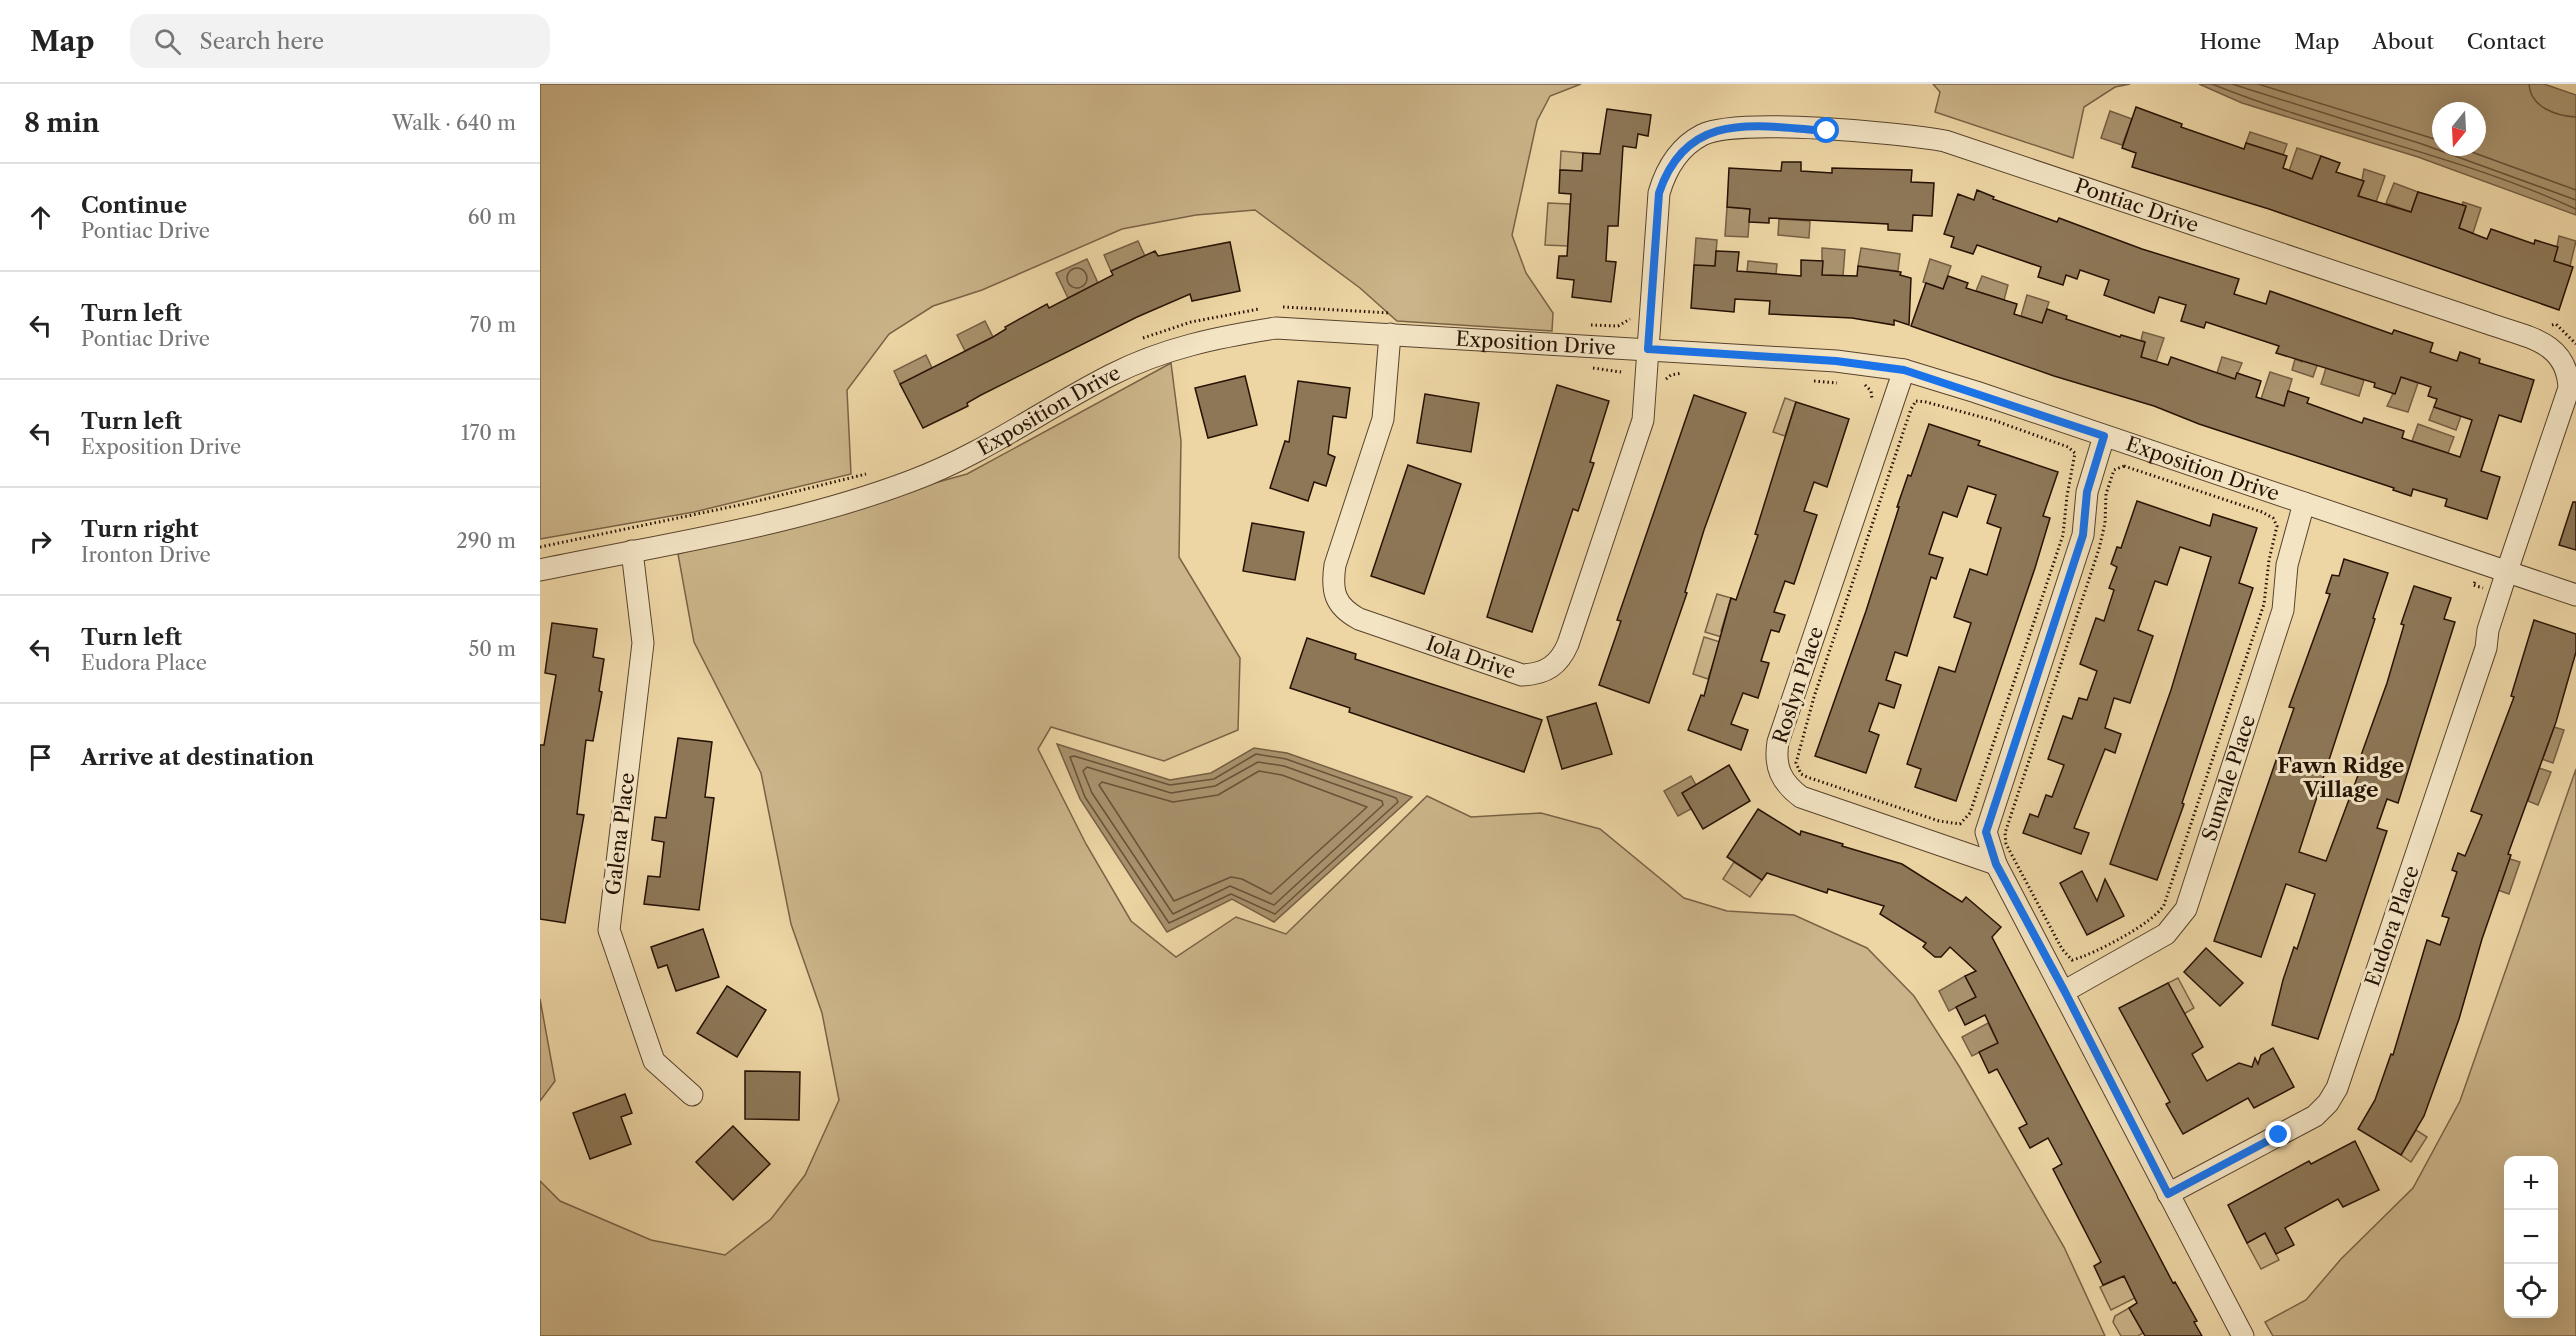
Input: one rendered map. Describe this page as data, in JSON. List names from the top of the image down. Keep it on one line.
{"streets":{"street":["Pontiac Drive","Exposition Drive","Iola Drive","Roslyn Place","Sunvale Place","Galena Place","Eudora Place"]},"crossings":[["Pontiac Drive","Exposition Drive"],["Pontiac Drive","Iola Drive"],["Pontiac Drive","Eudora Place"],["Exposition Drive","Iola Drive"],["Exposition Drive","Roslyn Place"],["Exposition Drive","Sunvale Place"],["Exposition Drive","Galena Place"],["Exposition Drive","Eudora Place"]],"districts":["Fawn Ridge Village"],"north":"bottom","page":{"header":"Map","search":"Search here","nav":["Home","Map","About","Contact"],"heading":["8 min","Walk · 640 m"],"list":[["Continue","Pontiac Drive","60 m"],["Turn left","Pontiac Drive","70 m"],["Turn left","Exposition Drive","170 m"],["Turn right","Ironton Drive","290 m"],["Turn left","Eudora Place","50 m"],"Arrive at destination"],"map_buttons":["+","−"]}}
